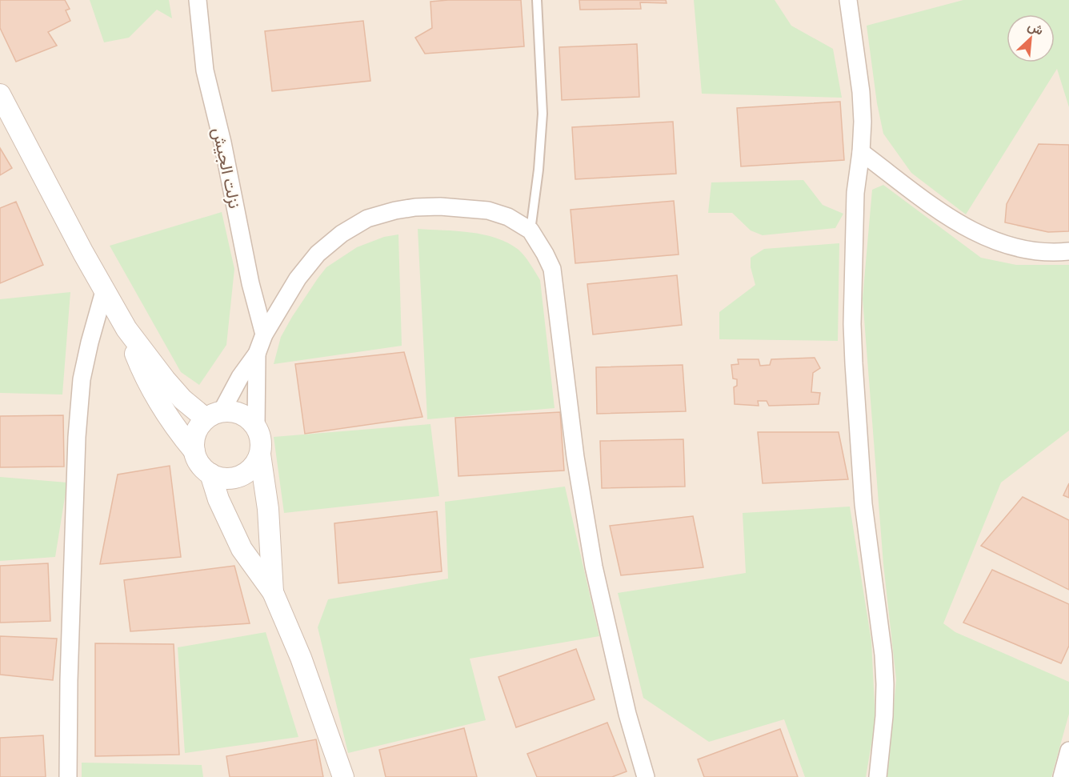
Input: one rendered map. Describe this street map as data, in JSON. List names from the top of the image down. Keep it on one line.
{"streets":{"street":["نزلت الجيش"]},"north":"top right"}
